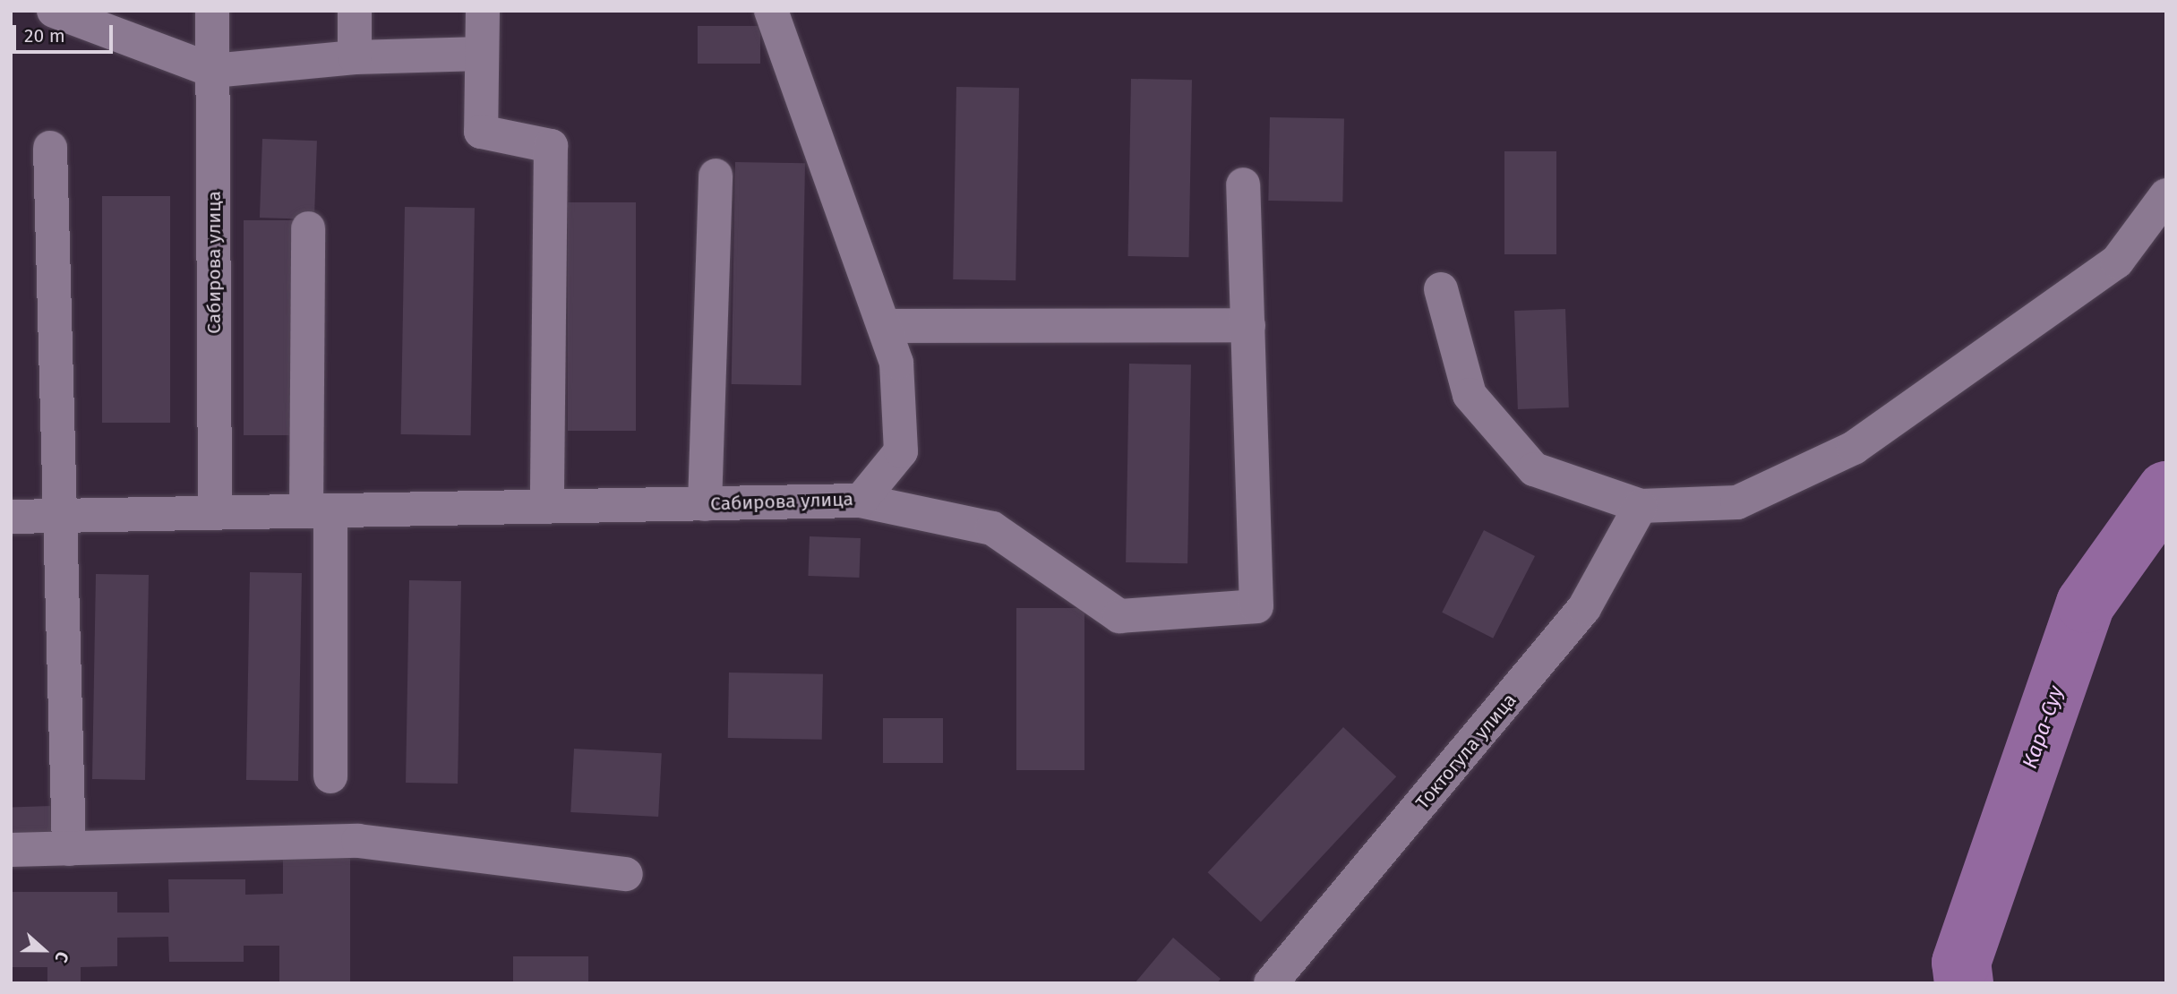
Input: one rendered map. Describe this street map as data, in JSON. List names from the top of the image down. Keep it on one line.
{"streets":{"street":["Сабирова улица","Токтогула улица"]},"water":["Кара-Суу"],"scale_bar":"20 m","north":"right"}
